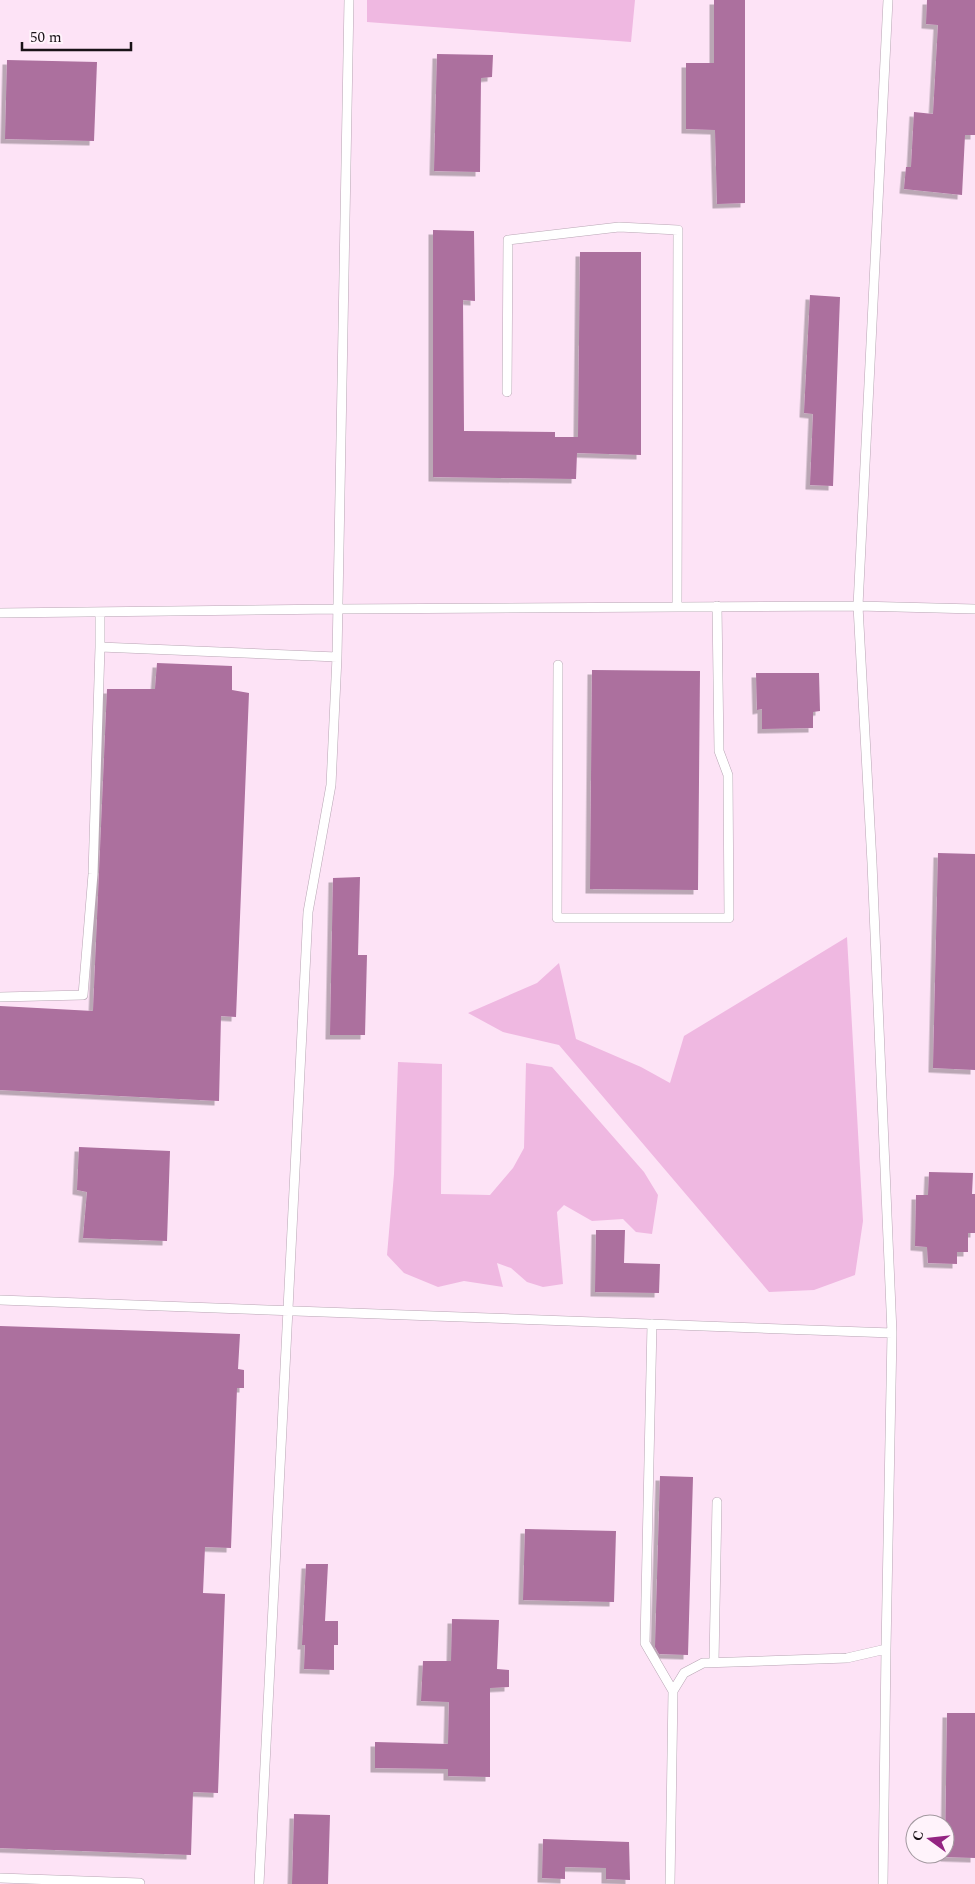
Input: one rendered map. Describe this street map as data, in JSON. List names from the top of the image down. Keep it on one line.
{"scale_bar":"50 m","north":"left"}
